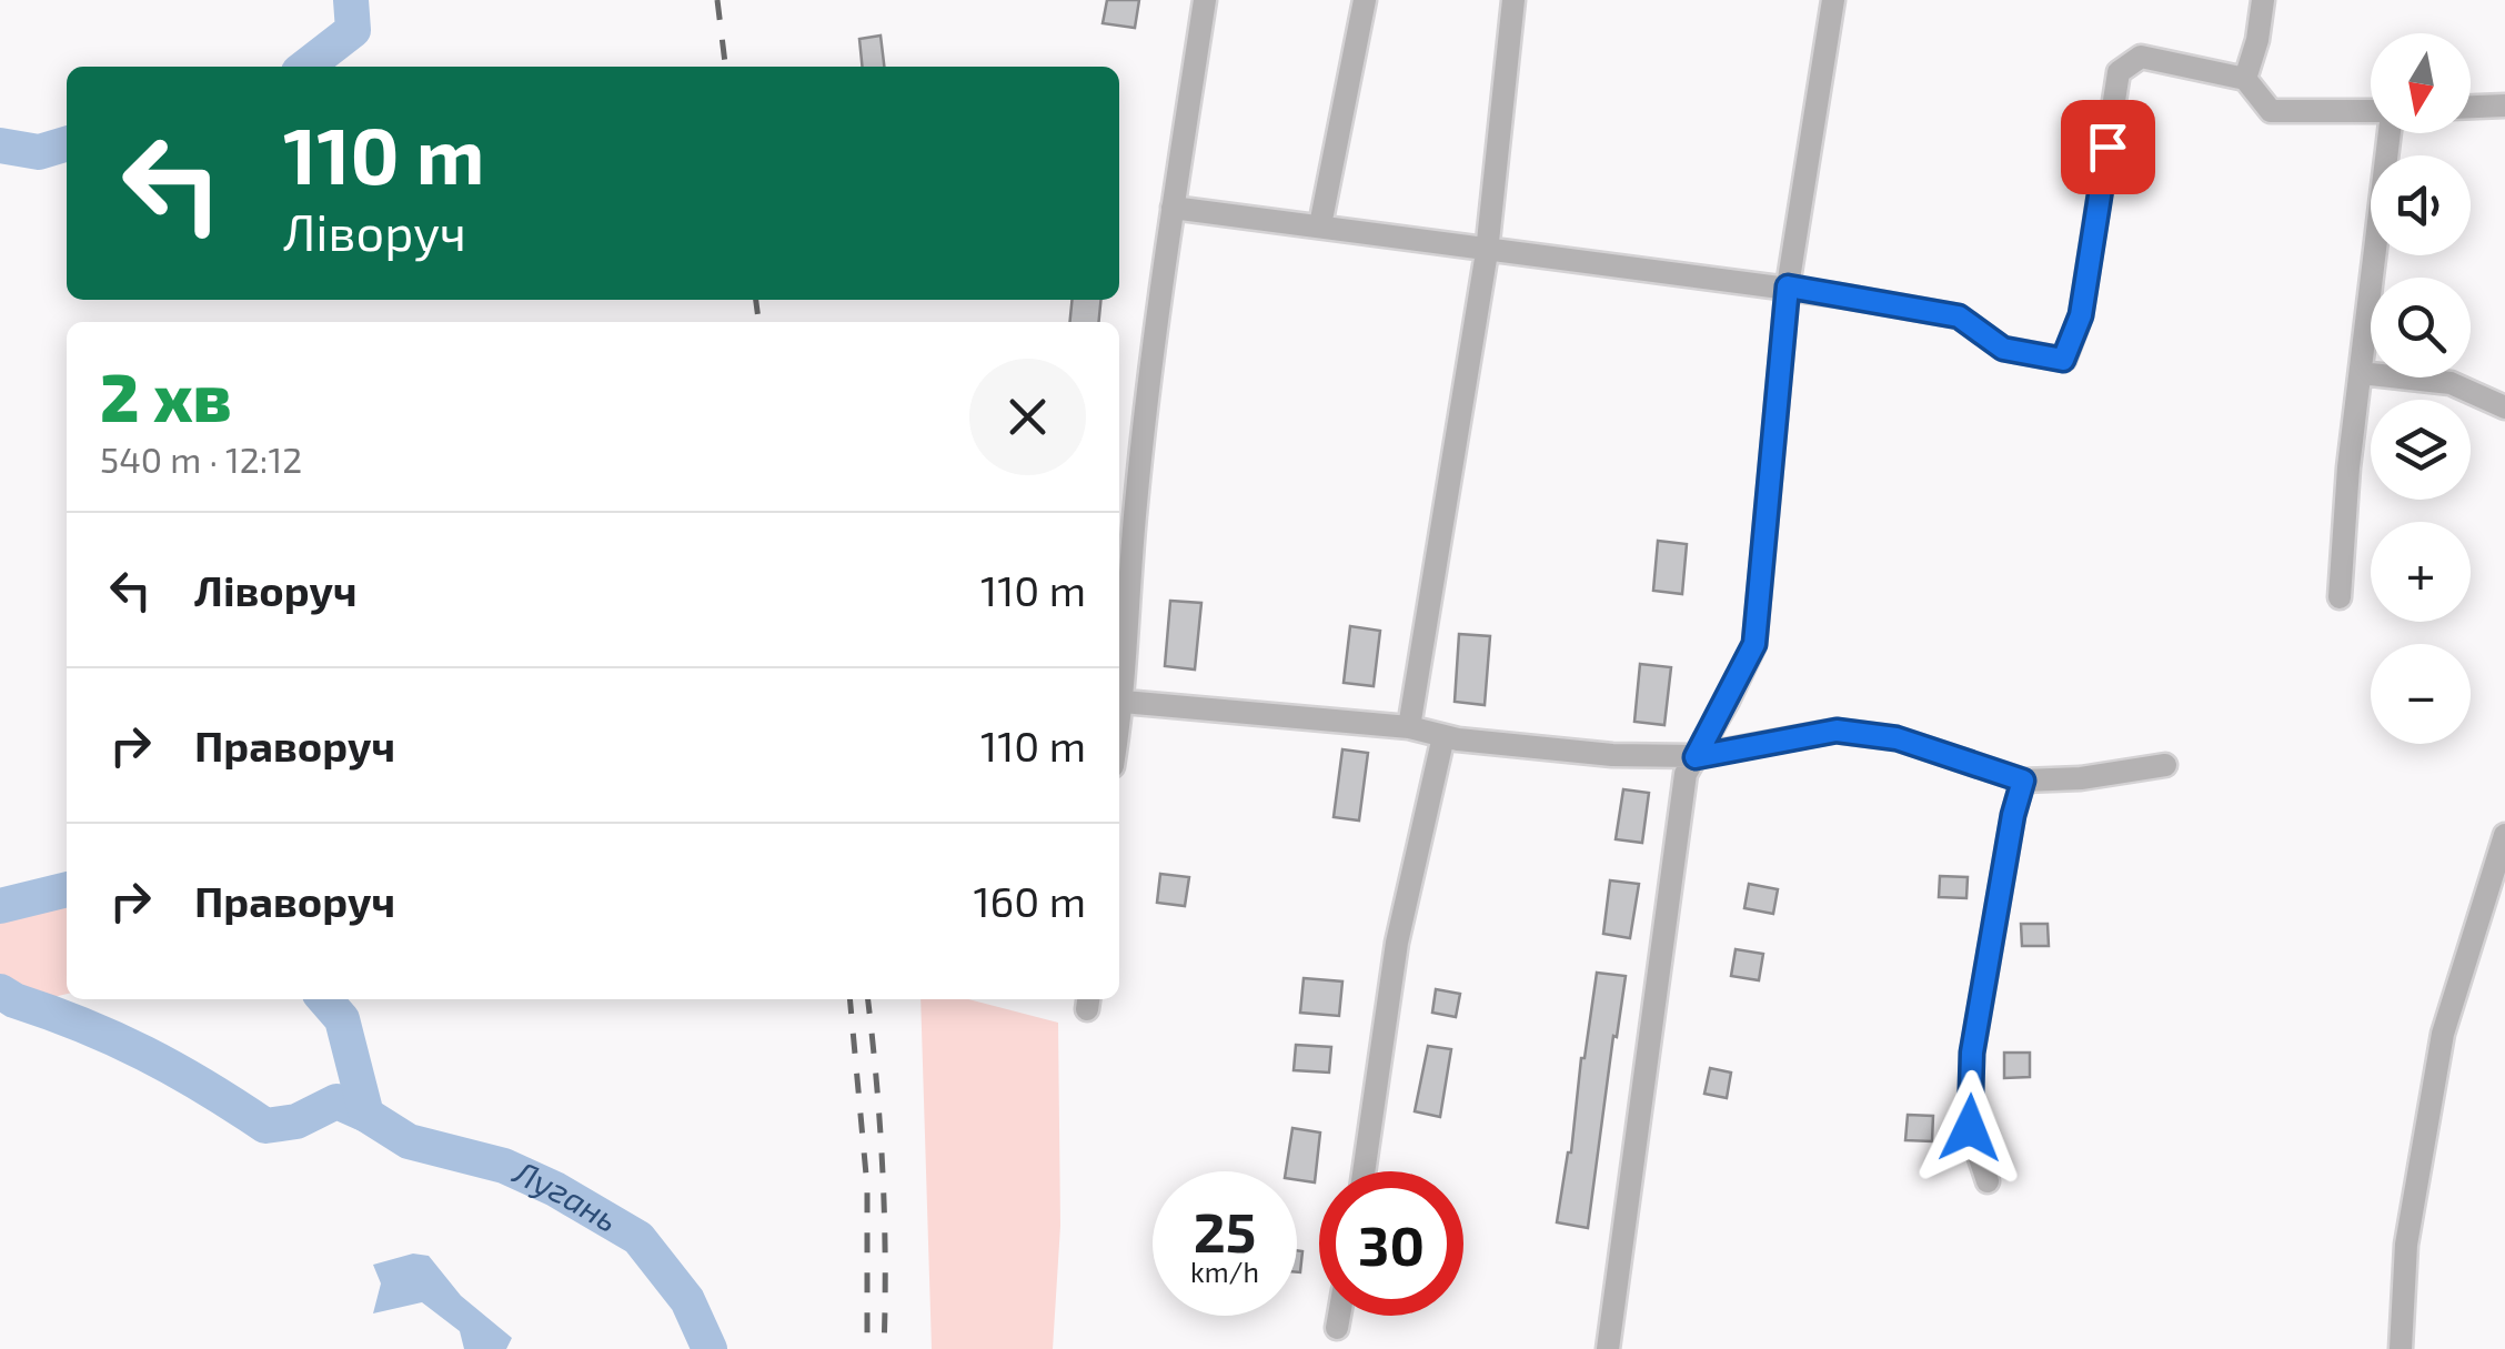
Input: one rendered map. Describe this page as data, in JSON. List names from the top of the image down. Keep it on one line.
{"water":["Лугань"],"north":"bottom","page":{"map_buttons":["+","−"],"turn":["110 m","Ліворуч"],"heading":["2 хв","540 m · 12:12"],"list":[{"name":"Ліворуч","value":"110 m"},{"name":"Праворуч","value":"110 m"},{"name":"Праворуч","value":"160 m"}],"speed":"25 km/h","limit":"30"}}
